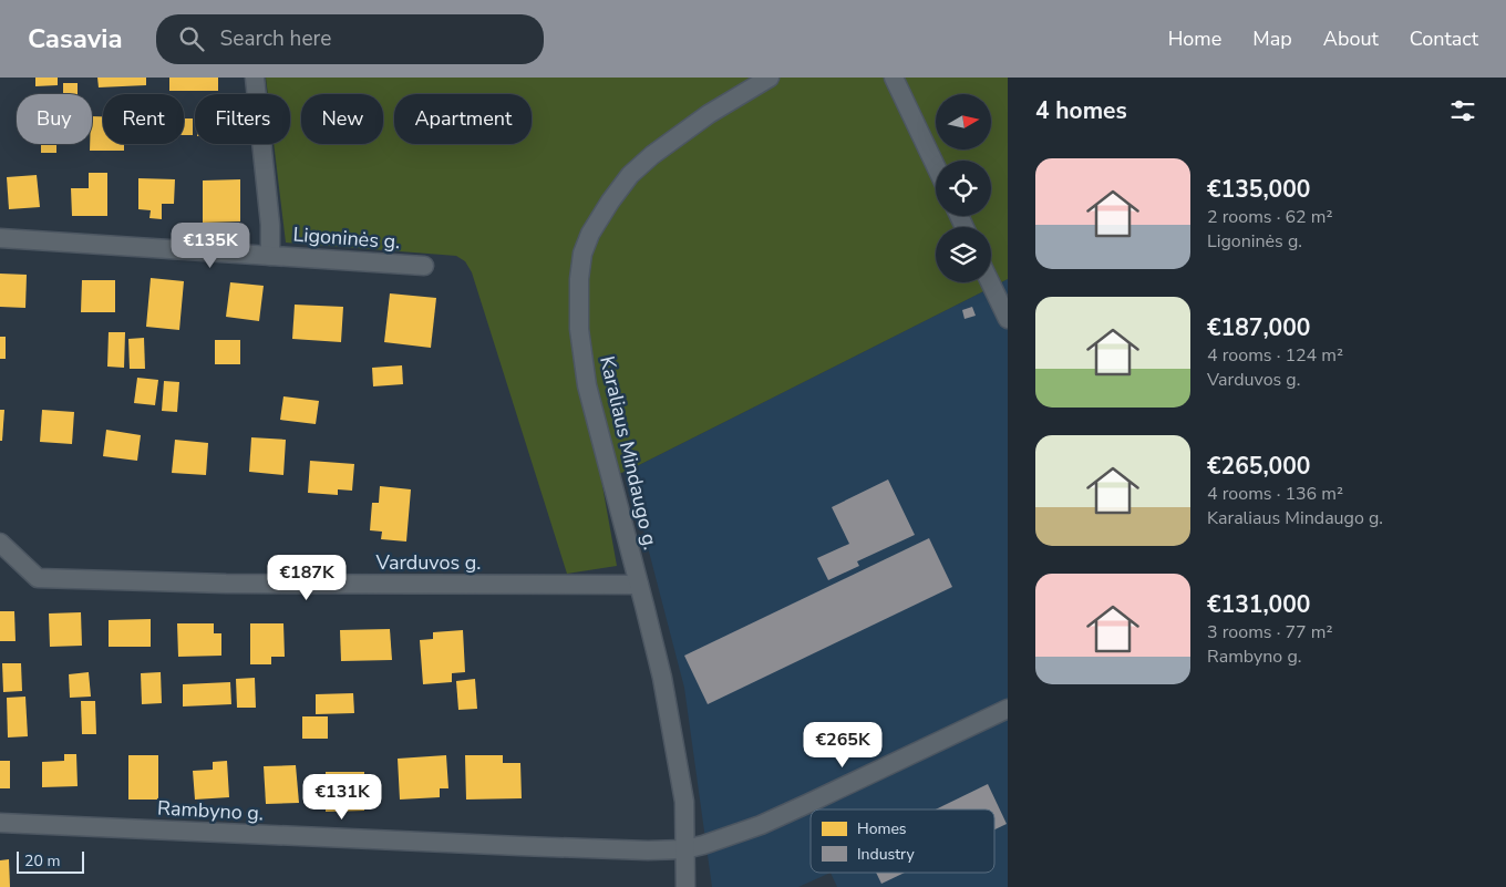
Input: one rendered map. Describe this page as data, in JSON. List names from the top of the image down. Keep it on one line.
{"streets":{"street":["Ligoninės g.","Karaliaus Mindaugo g.","Varduvos g.","Rambyno g."]},"crossings":[["Karaliaus Mindaugo g.","Varduvos g."],["Karaliaus Mindaugo g.","Rambyno g."]],"legend":["Homes","Industry"],"scale_bar":"20 m","north":"right","page":{"header":"Casavia","search":"Search here","nav":["Home","Map","About","Contact"],"heading":"4 homes","chip":["Buy","Rent","Filters","New","Apartment"],"list":[{"name":"€135,000","note":"2 rooms · 62 m² · Ligoninės g."},{"name":"€187,000","note":"4 rooms · 124 m² · Varduvos g."},{"name":"€265,000","note":"4 rooms · 136 m² · Karaliaus Mindaugo g."},{"name":"€131,000","note":"3 rooms · 77 m² · Rambyno g."}],"price":["€135K","€187K","€265K","€131K"],"scale":"20 m"}}
